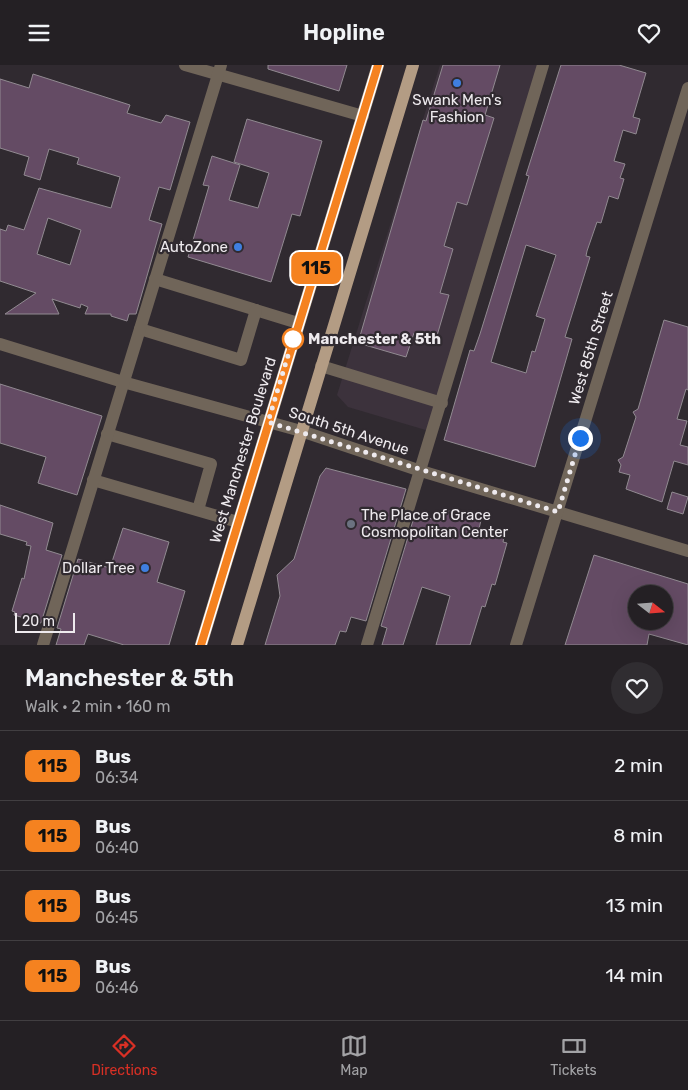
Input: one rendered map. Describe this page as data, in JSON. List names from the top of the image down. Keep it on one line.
{"streets":{"main road":["West Manchester Boulevard"],"street":["West 85th Street","South 5th Avenue"]},"crossings":[["West 85th Street","South 5th Avenue"],["South 5th Avenue","West Manchester Boulevard"]],"places":["Swank Men's Fashion","AutoZone","Manchester & 5th","The Place of Grace Cosmopolitan Center","Dollar Tree"],"lines":["bus line 115"],"scale_bar":"20 m","north":"right","page":{"header":"Hopline","on_map":"115","scale":"20 m","heading":["Manchester & 5th","Walk · 2 min · 160 m"],"list":[{"mark":"115","name":"Bus","note":"06:34","value":"2 min"},{"mark":"115","name":"Bus","note":"06:40","value":"8 min"},{"mark":"115","name":"Bus","note":"06:45","value":"13 min"},{"mark":"115","name":"Bus","note":"06:46","value":"14 min"}],"tabs":["Directions","Map","Tickets"]}}
